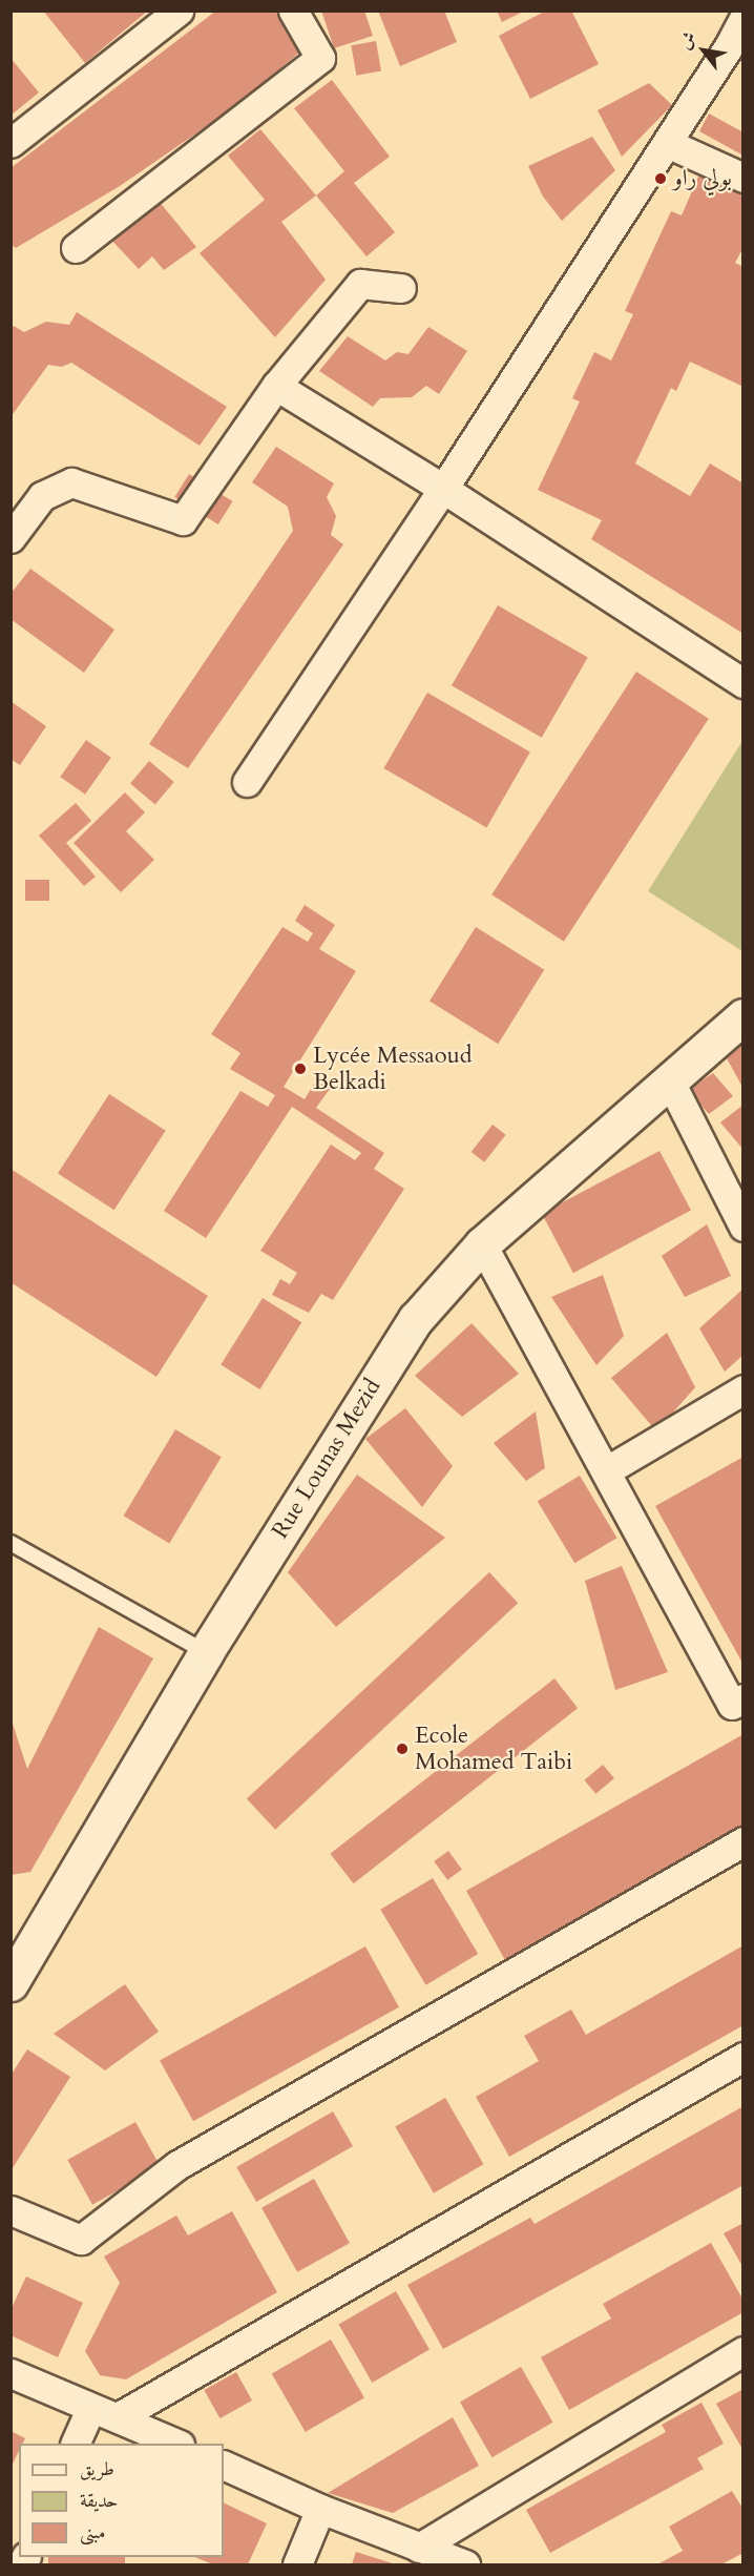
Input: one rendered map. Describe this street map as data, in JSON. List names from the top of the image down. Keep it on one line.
{"streets":{"street":["Rue Lounas Mezid"]},"places":["بولي راو","Lycée Messaoud Belkadi","Ecole Mohamed Taibi"],"legend":["طريق","حديقة","مبنى"],"north":"top left"}
